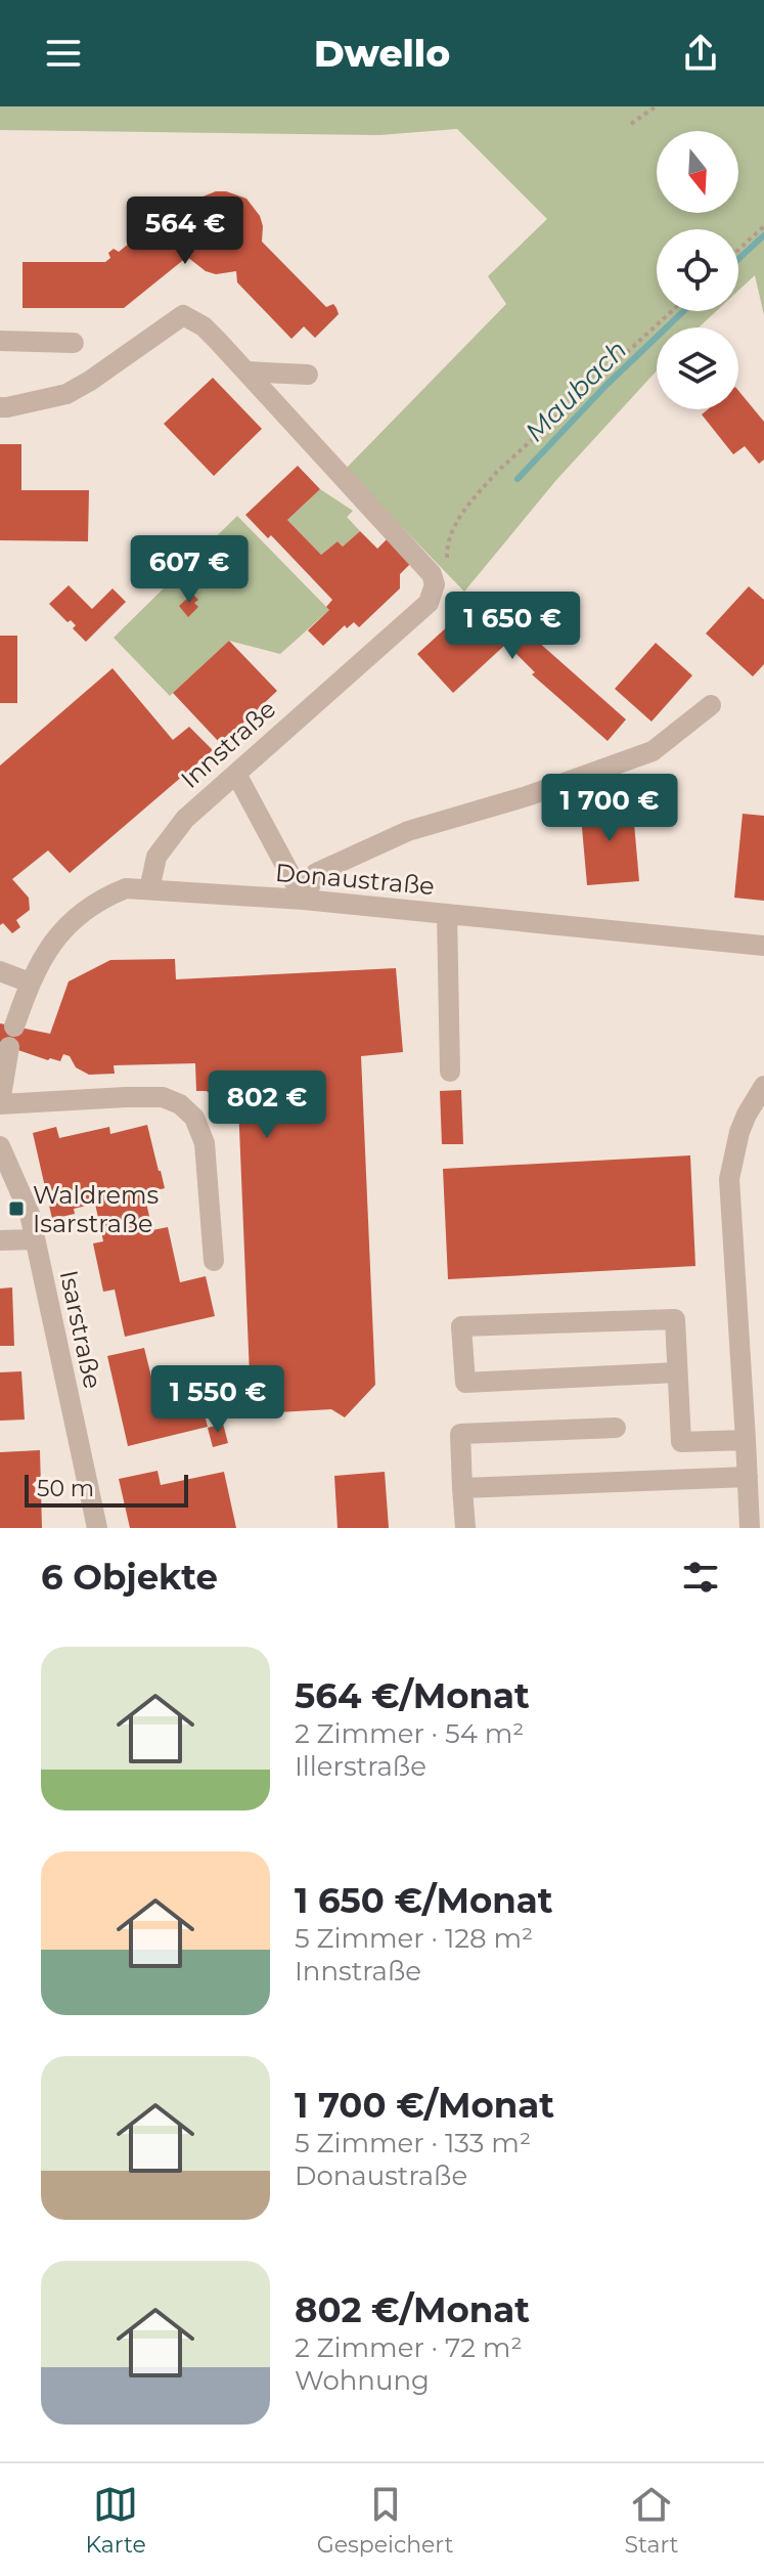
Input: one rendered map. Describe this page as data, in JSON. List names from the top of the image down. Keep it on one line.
{"streets":{"street":["Innstraße","Donaustraße","Isarstraße"]},"crossings":[["Innstraße","Donaustraße"]],"water":["Maubach"],"places":{"transit":["Waldrems Isarstraße"]},"scale_bar":"50 m","north":"bottom","page":{"header":"Dwello","price":["564 €","607 €","1 650 €","1 700 €","802 €","1 550 €"],"scale":"50 m","heading":"6 Objekte","list":[{"name":"564 €/Monat","note":"2 Zimmer · 54 m² · Illerstraße"},{"name":"1 650 €/Monat","note":"5 Zimmer · 128 m² · Innstraße"},{"name":"1 700 €/Monat","note":"5 Zimmer · 133 m² · Donaustraße"},{"name":"802 €/Monat","note":"2 Zimmer · 72 m² · Wohnung"}],"tabs":["Karte","Gespeichert","Start"]}}
